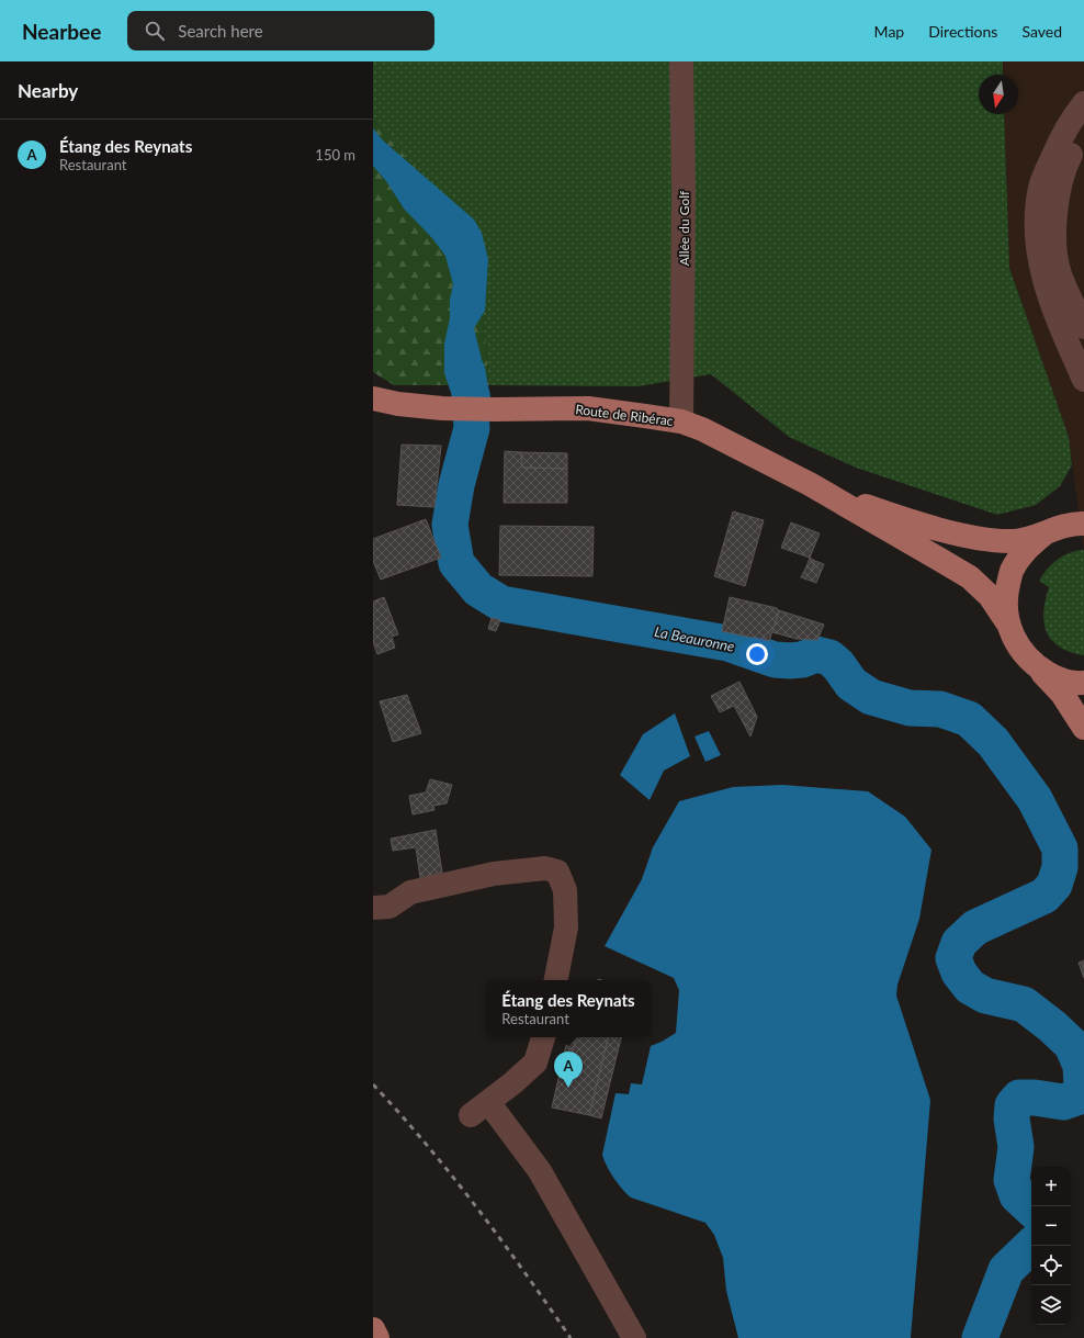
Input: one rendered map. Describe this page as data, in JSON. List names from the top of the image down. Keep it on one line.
{"streets":{"main road":["Route de Ribérac"],"street":["Allée du Golf"]},"crossings":[["Allée du Golf","Route de Ribérac"]],"water":["La Beauronne"],"north":"bottom","page":{"header":"Nearbee","search":"Search here","nav":["Map","Directions","Saved"],"heading":"Nearby","list":[{"mark":"A","name":"Étang des Reynats","note":"Restaurant","value":"150 m"}],"popup":["Étang des Reynats","Restaurant"],"pins":"A","map_buttons":["+","−"]}}
